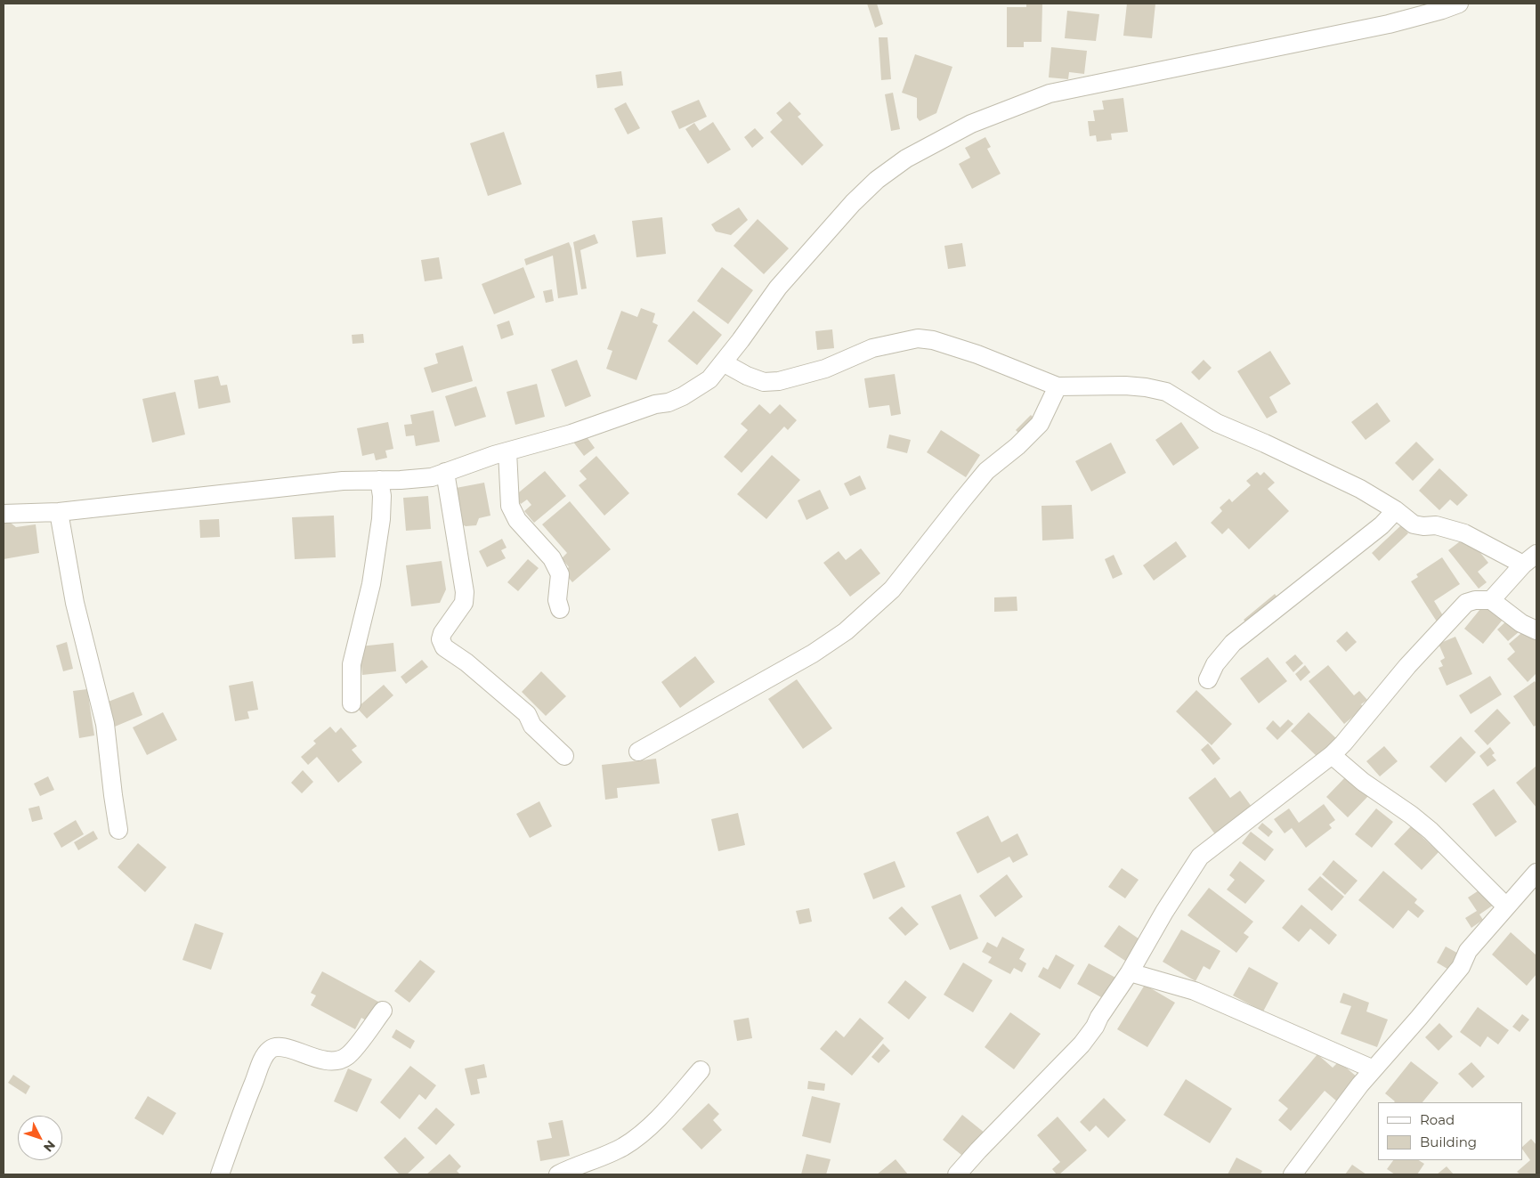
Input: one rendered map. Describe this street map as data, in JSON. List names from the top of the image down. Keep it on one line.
{"legend":["Road","Building"],"north":"bottom right"}
